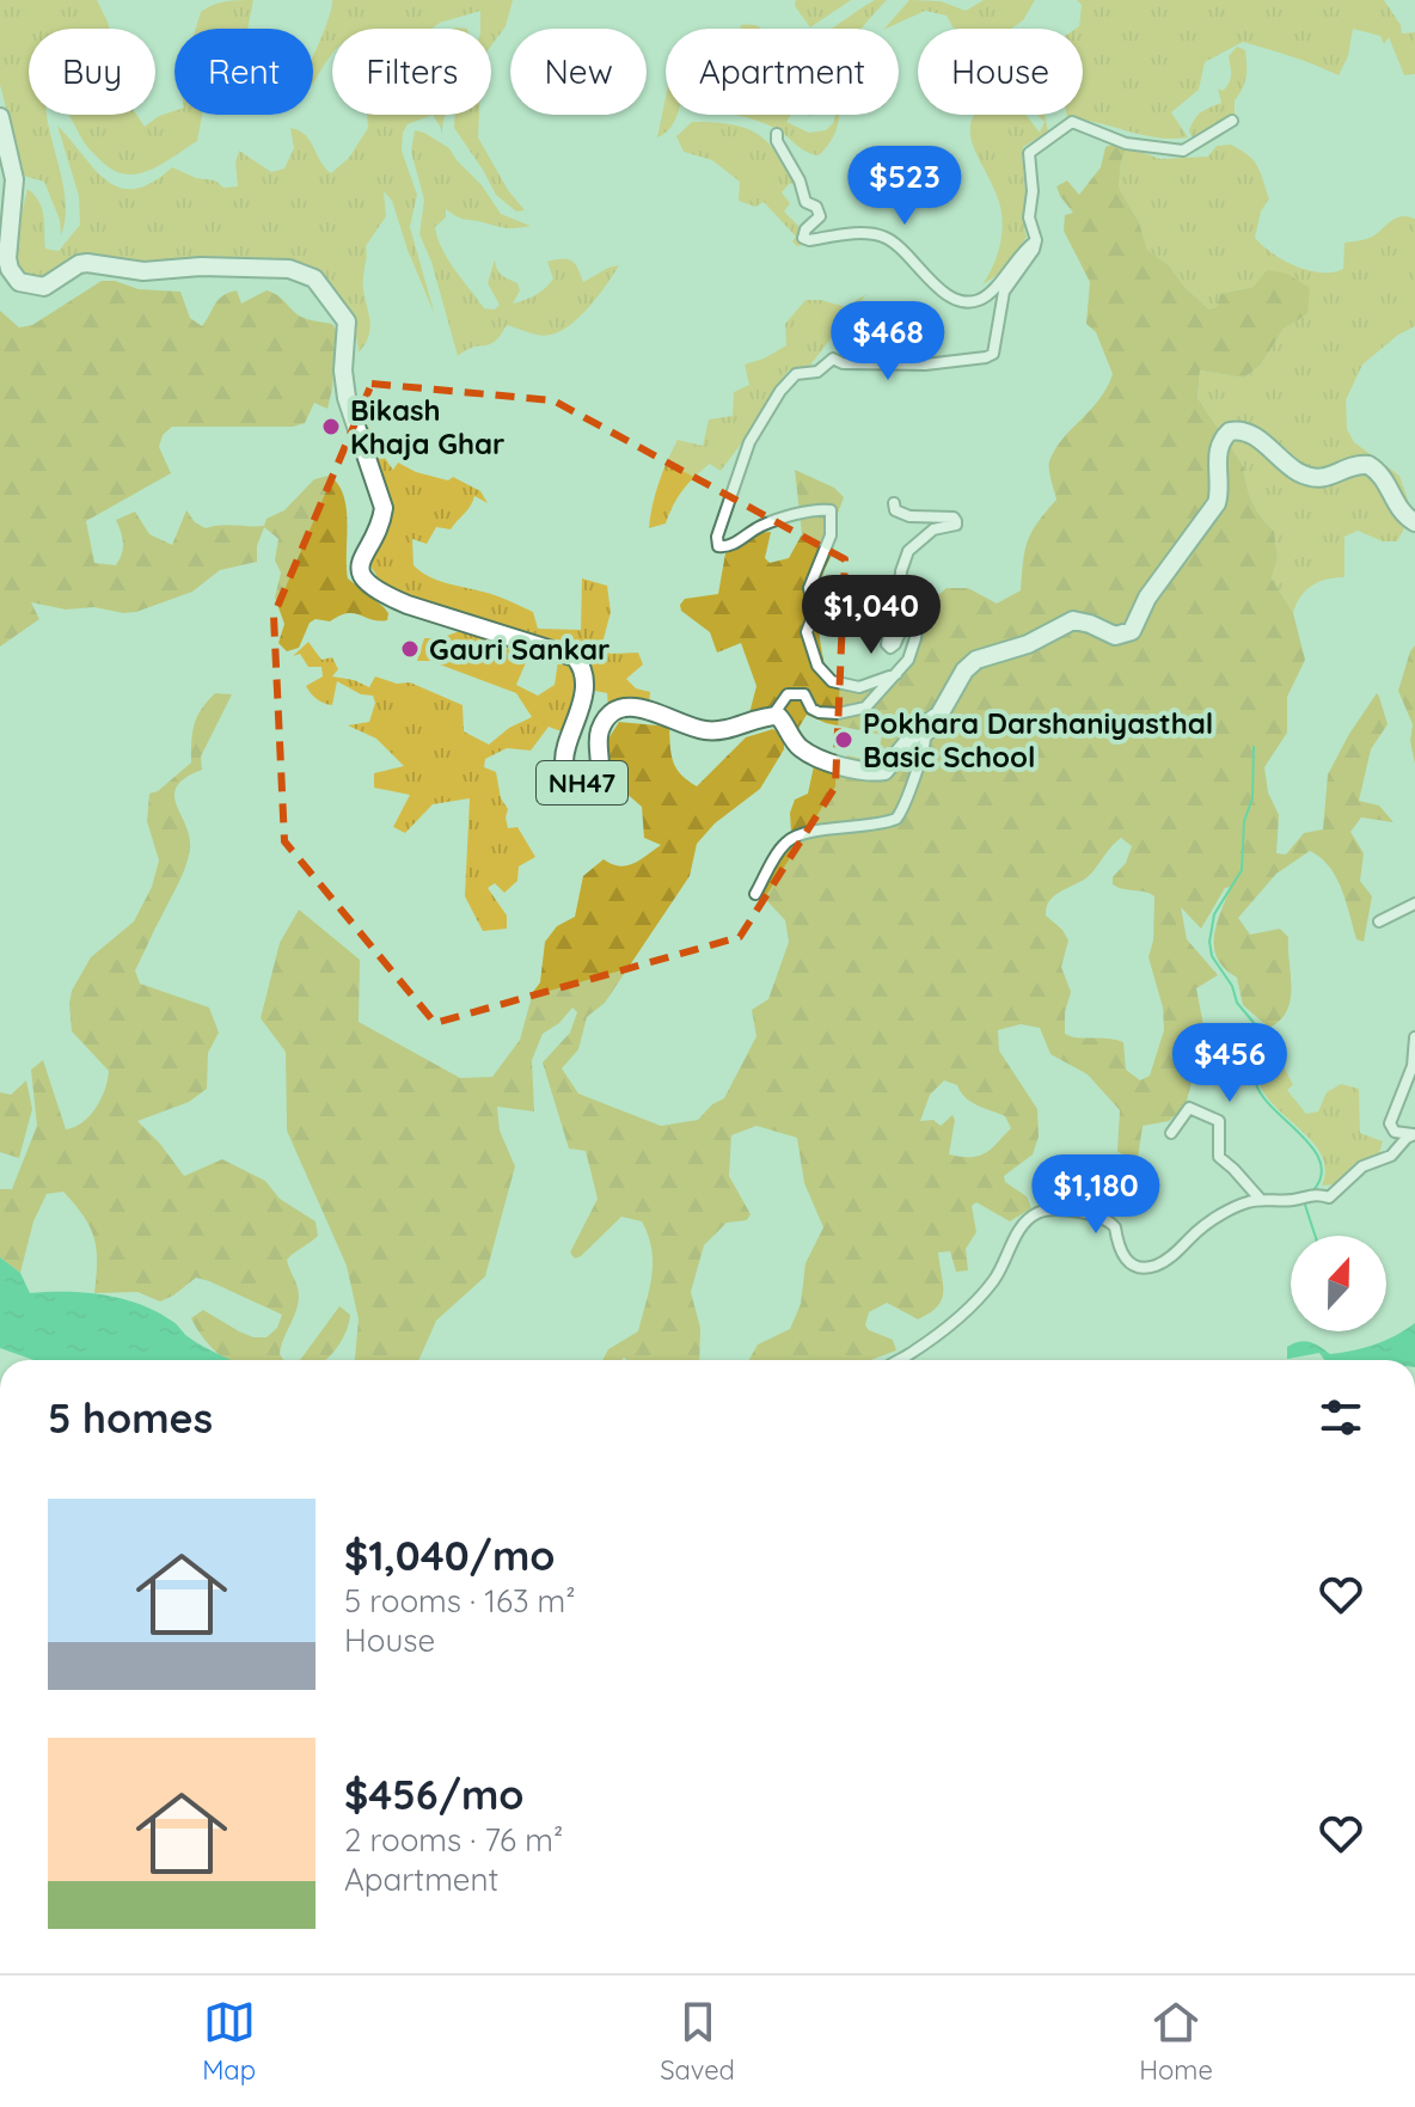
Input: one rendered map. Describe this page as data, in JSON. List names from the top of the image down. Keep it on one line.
{"streets":{"highway":["NH47"]},"places":["Bikash Khaja Ghar","Gauri Sankar","Pokhara Darshaniyasthal Basic School"],"north":"top","page":{"chip":["Buy","Rent","Filters","New","Apartment","House"],"price":["$523","$468","$1,040","$456","$1,180"],"heading":"5 homes","list":[{"name":"$1,040/mo","note":"5 rooms · 163 m² · House"},{"name":"$456/mo","note":"2 rooms · 76 m² · Apartment"}],"tabs":["Map","Saved","Home"]}}
